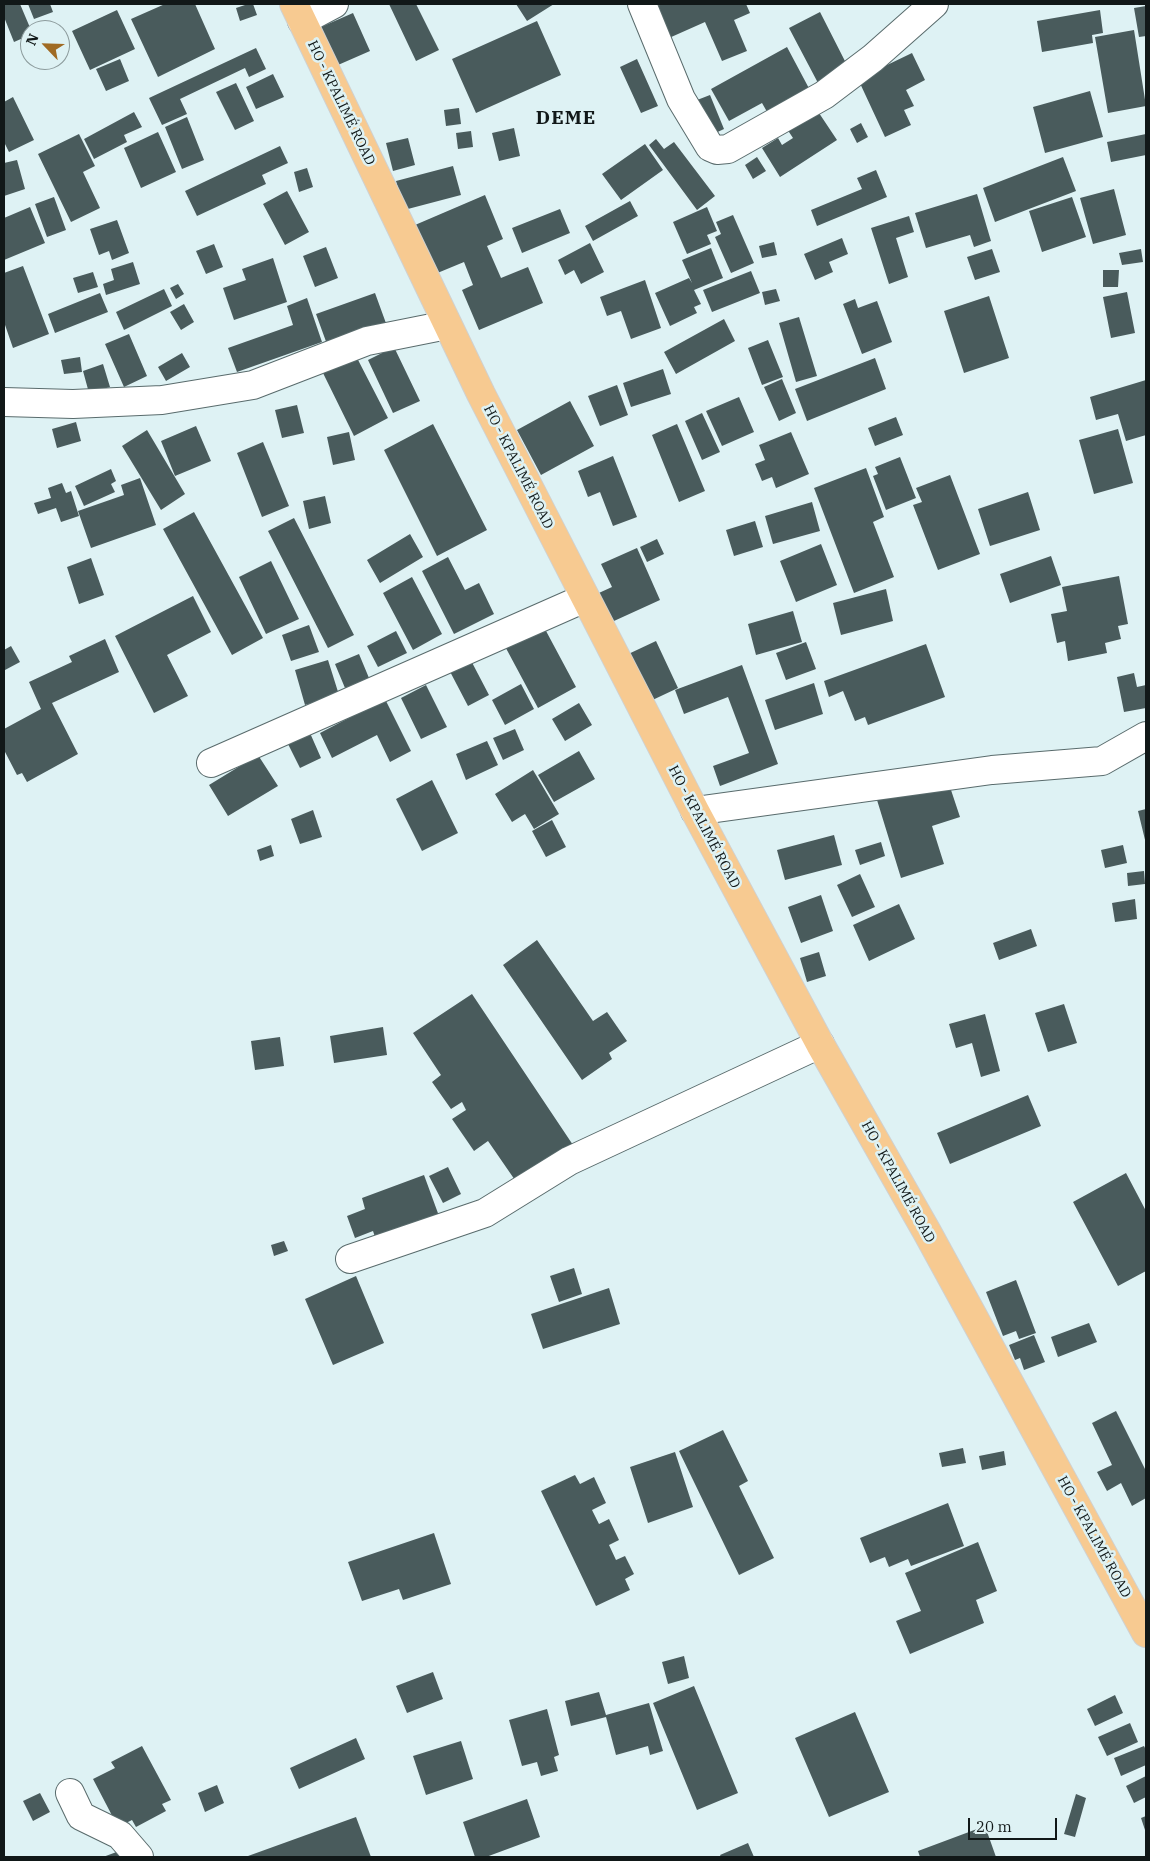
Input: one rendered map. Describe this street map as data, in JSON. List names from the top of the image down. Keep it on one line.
{"streets":{"main road":["HO - KPALIMÉ ROAD"]},"districts":["DEME"],"scale_bar":"20 m","north":"top left"}
